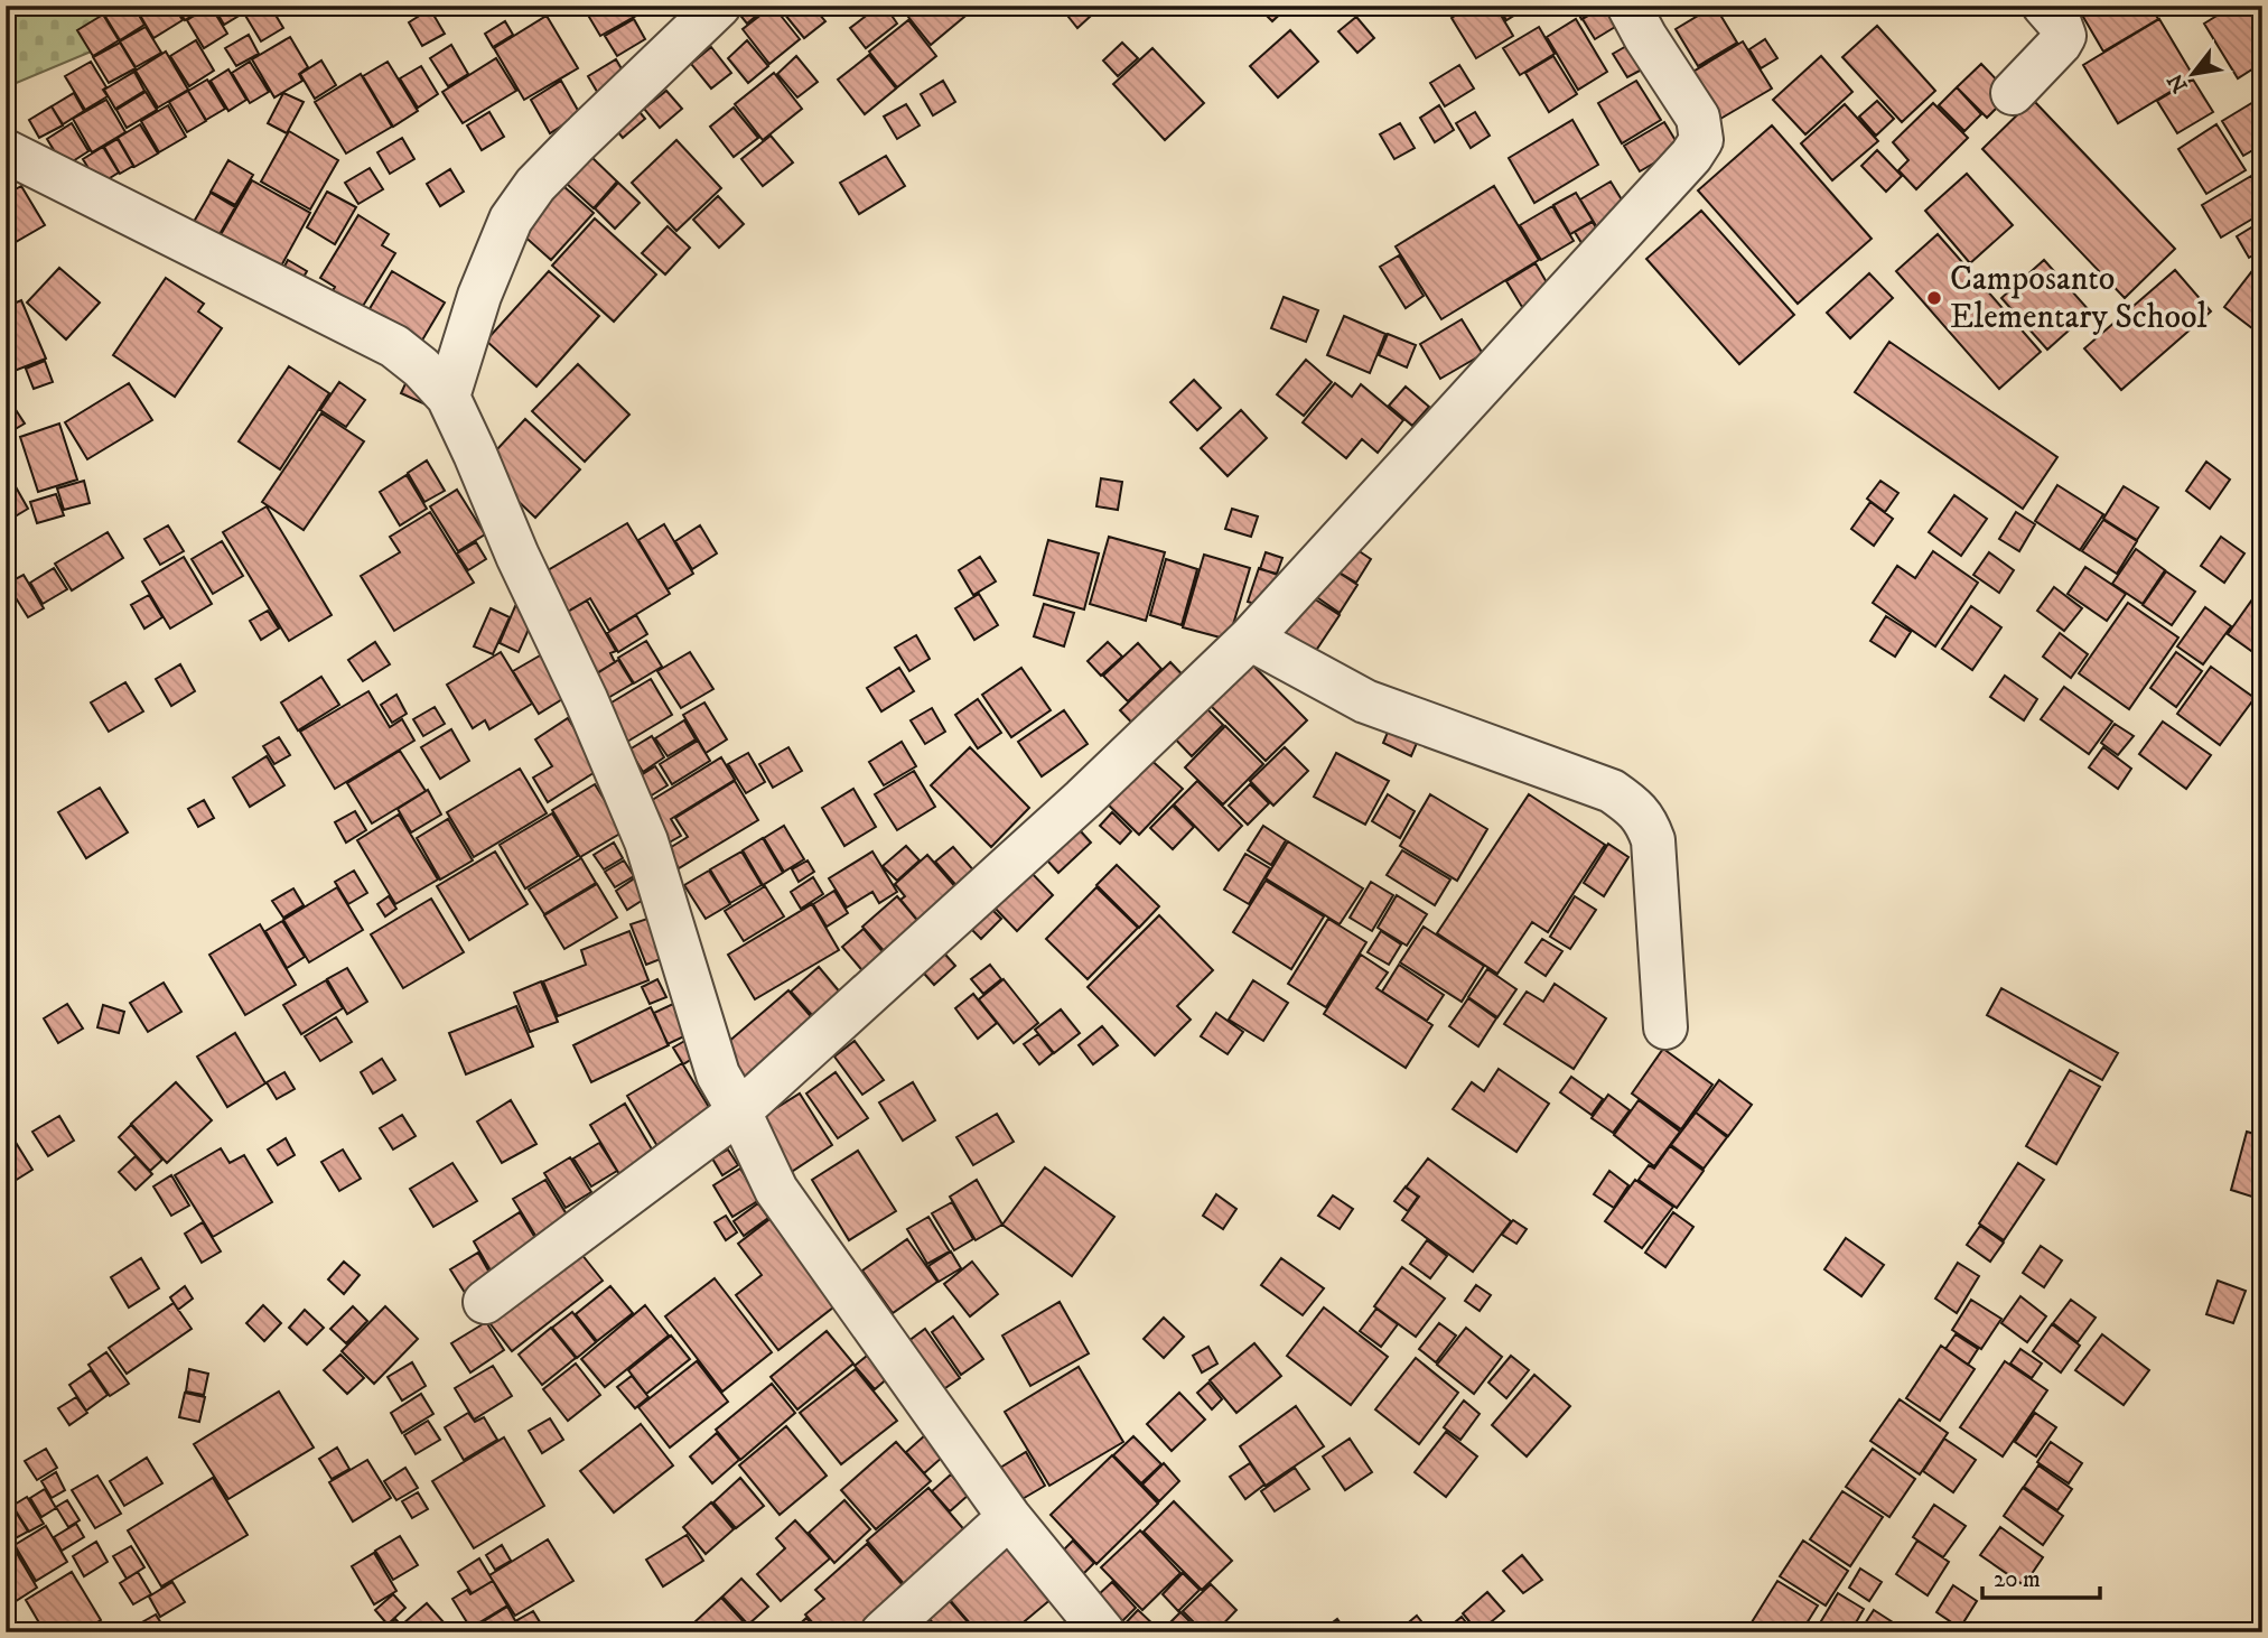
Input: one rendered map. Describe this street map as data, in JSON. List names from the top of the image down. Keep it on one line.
{"places":["Camposanto Elementary School"],"scale_bar":"20 m","north":"bottom left"}
